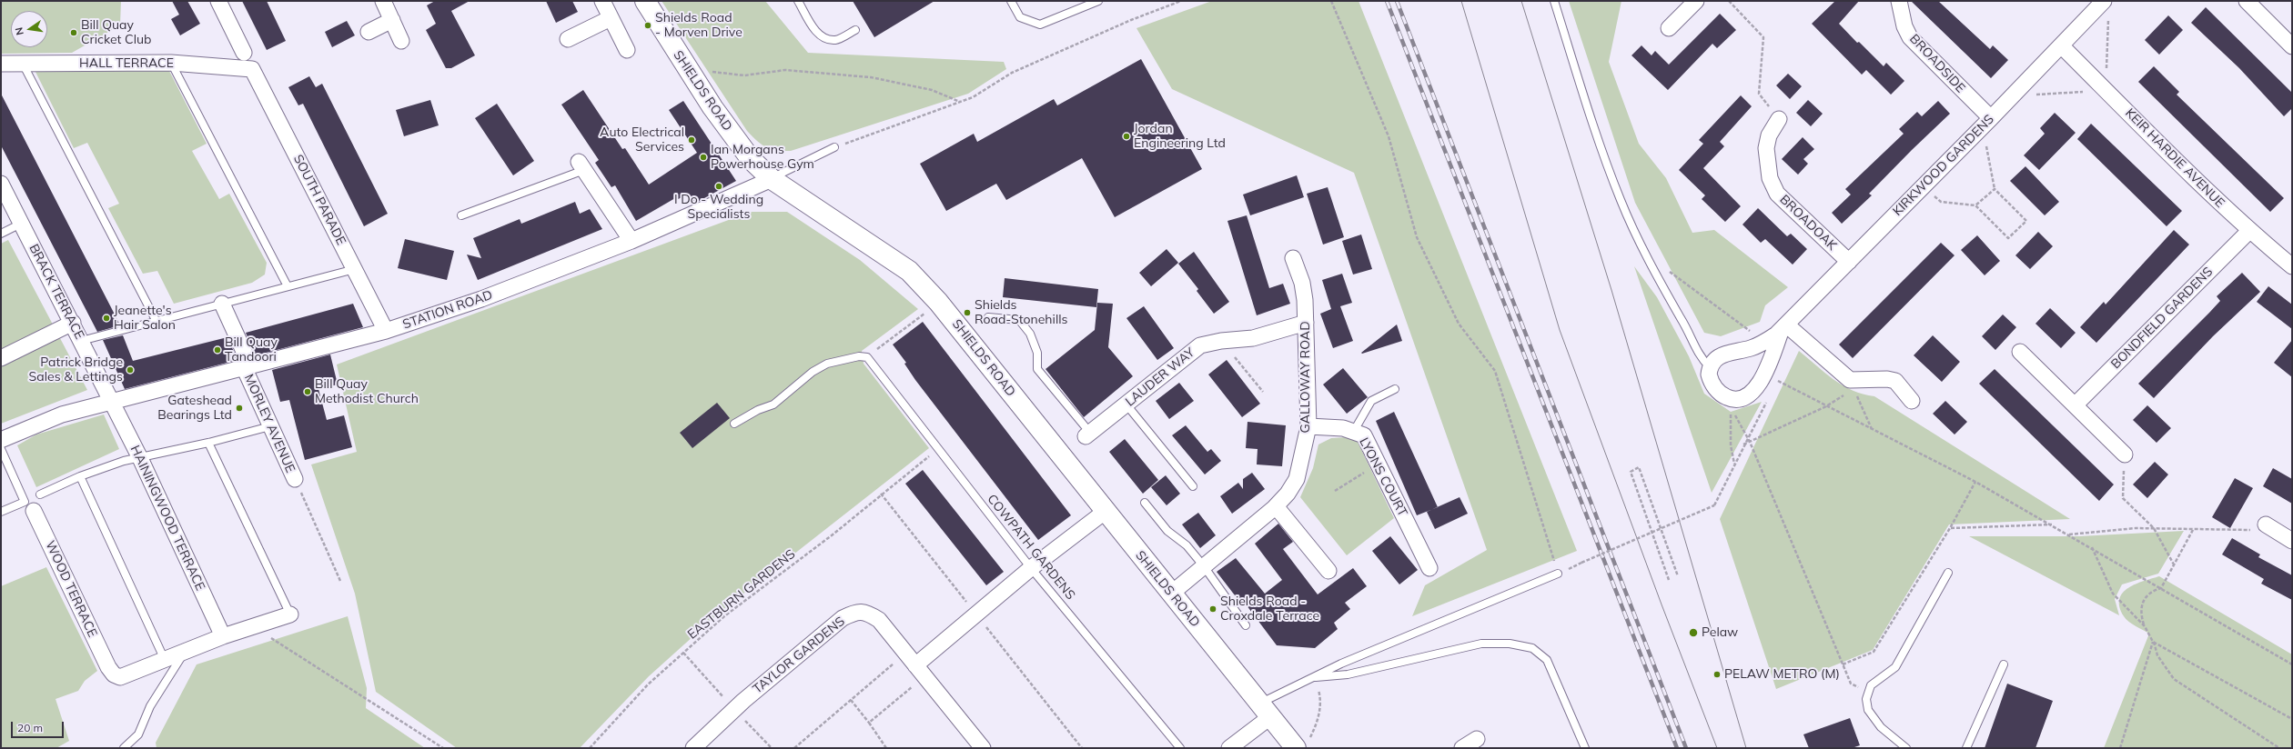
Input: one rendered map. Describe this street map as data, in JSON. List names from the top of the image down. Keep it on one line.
{"streets":{"main road":["SHIELDS ROAD"],"street":["HALL TERRACE","BROADSIDE","KEIR HARDIE AVENUE","KIRKWOOD GARDENS","SOUTH PARADE","BROADOAK","BRACK TERRACE","STATION ROAD","BONDFIELD GARDENS","LAUDER WAY","GALLOWAY ROAD","MORLEY AVENUE","LYONS COURT","HAININGWOOD TERRACE","WOOD TERRACE","TAYLOR GARDENS"],"lane":["COWPATH GARDENS"],"path":["EASTBURN GARDENS"]},"crossings":[["HALL TERRACE","SOUTH PARADE"],["BROADSIDE","KIRKWOOD GARDENS"],["SHIELDS ROAD","STATION ROAD"],["SHIELDS ROAD","GALLOWAY ROAD"],["KEIR HARDIE AVENUE","KIRKWOOD GARDENS"],["KEIR HARDIE AVENUE","BONDFIELD GARDENS"],["KIRKWOOD GARDENS","BROADOAK"],["SOUTH PARADE","STATION ROAD"],["BRACK TERRACE","STATION ROAD"],["BRACK TERRACE","HAININGWOOD TERRACE"],["STATION ROAD","MORLEY AVENUE"],["STATION ROAD","HAININGWOOD TERRACE"],["LAUDER WAY","GALLOWAY ROAD"],["GALLOWAY ROAD","LYONS COURT"],["COWPATH GARDENS","EASTBURN GARDENS"]],"places":["Shields Road - Morven Drive","Bill Quay Cricket Club","Jordan Engineering Ltd","Auto Electrical Services","Ian Morgans Powerhouse Gym","I Do - Wedding Specialists","Shields Road-Stonehills","Jeanette's Hair Salon","Bill Quay Tandoori","Patrick Bridge Sales & Lettings","Bill Quay Methodist Church","Gateshead Bearings Ltd","Shields Road - Croxdale Terrace","Pelaw","PELAW METRO (M)"],"scale_bar":"20 m","north":"left"}
